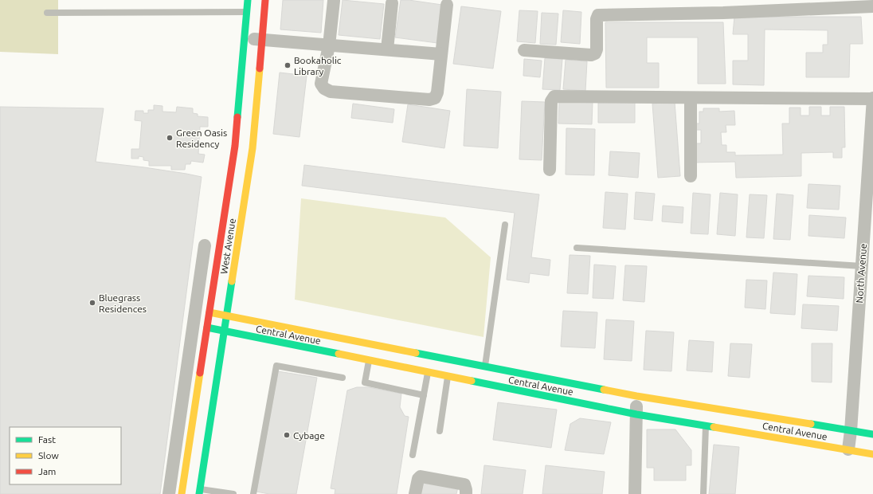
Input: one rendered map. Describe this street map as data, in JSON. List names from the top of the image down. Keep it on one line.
{"streets":{"street":["West Avenue","North Avenue","Central Avenue"]},"crossings":[["West Avenue","Central Avenue"],["North Avenue","Central Avenue"]],"places":["Bookaholic Library","Green Oasis Residency","Bluegrass Residences","Cybage"],"legend":["Fast","Slow","Jam"]}
